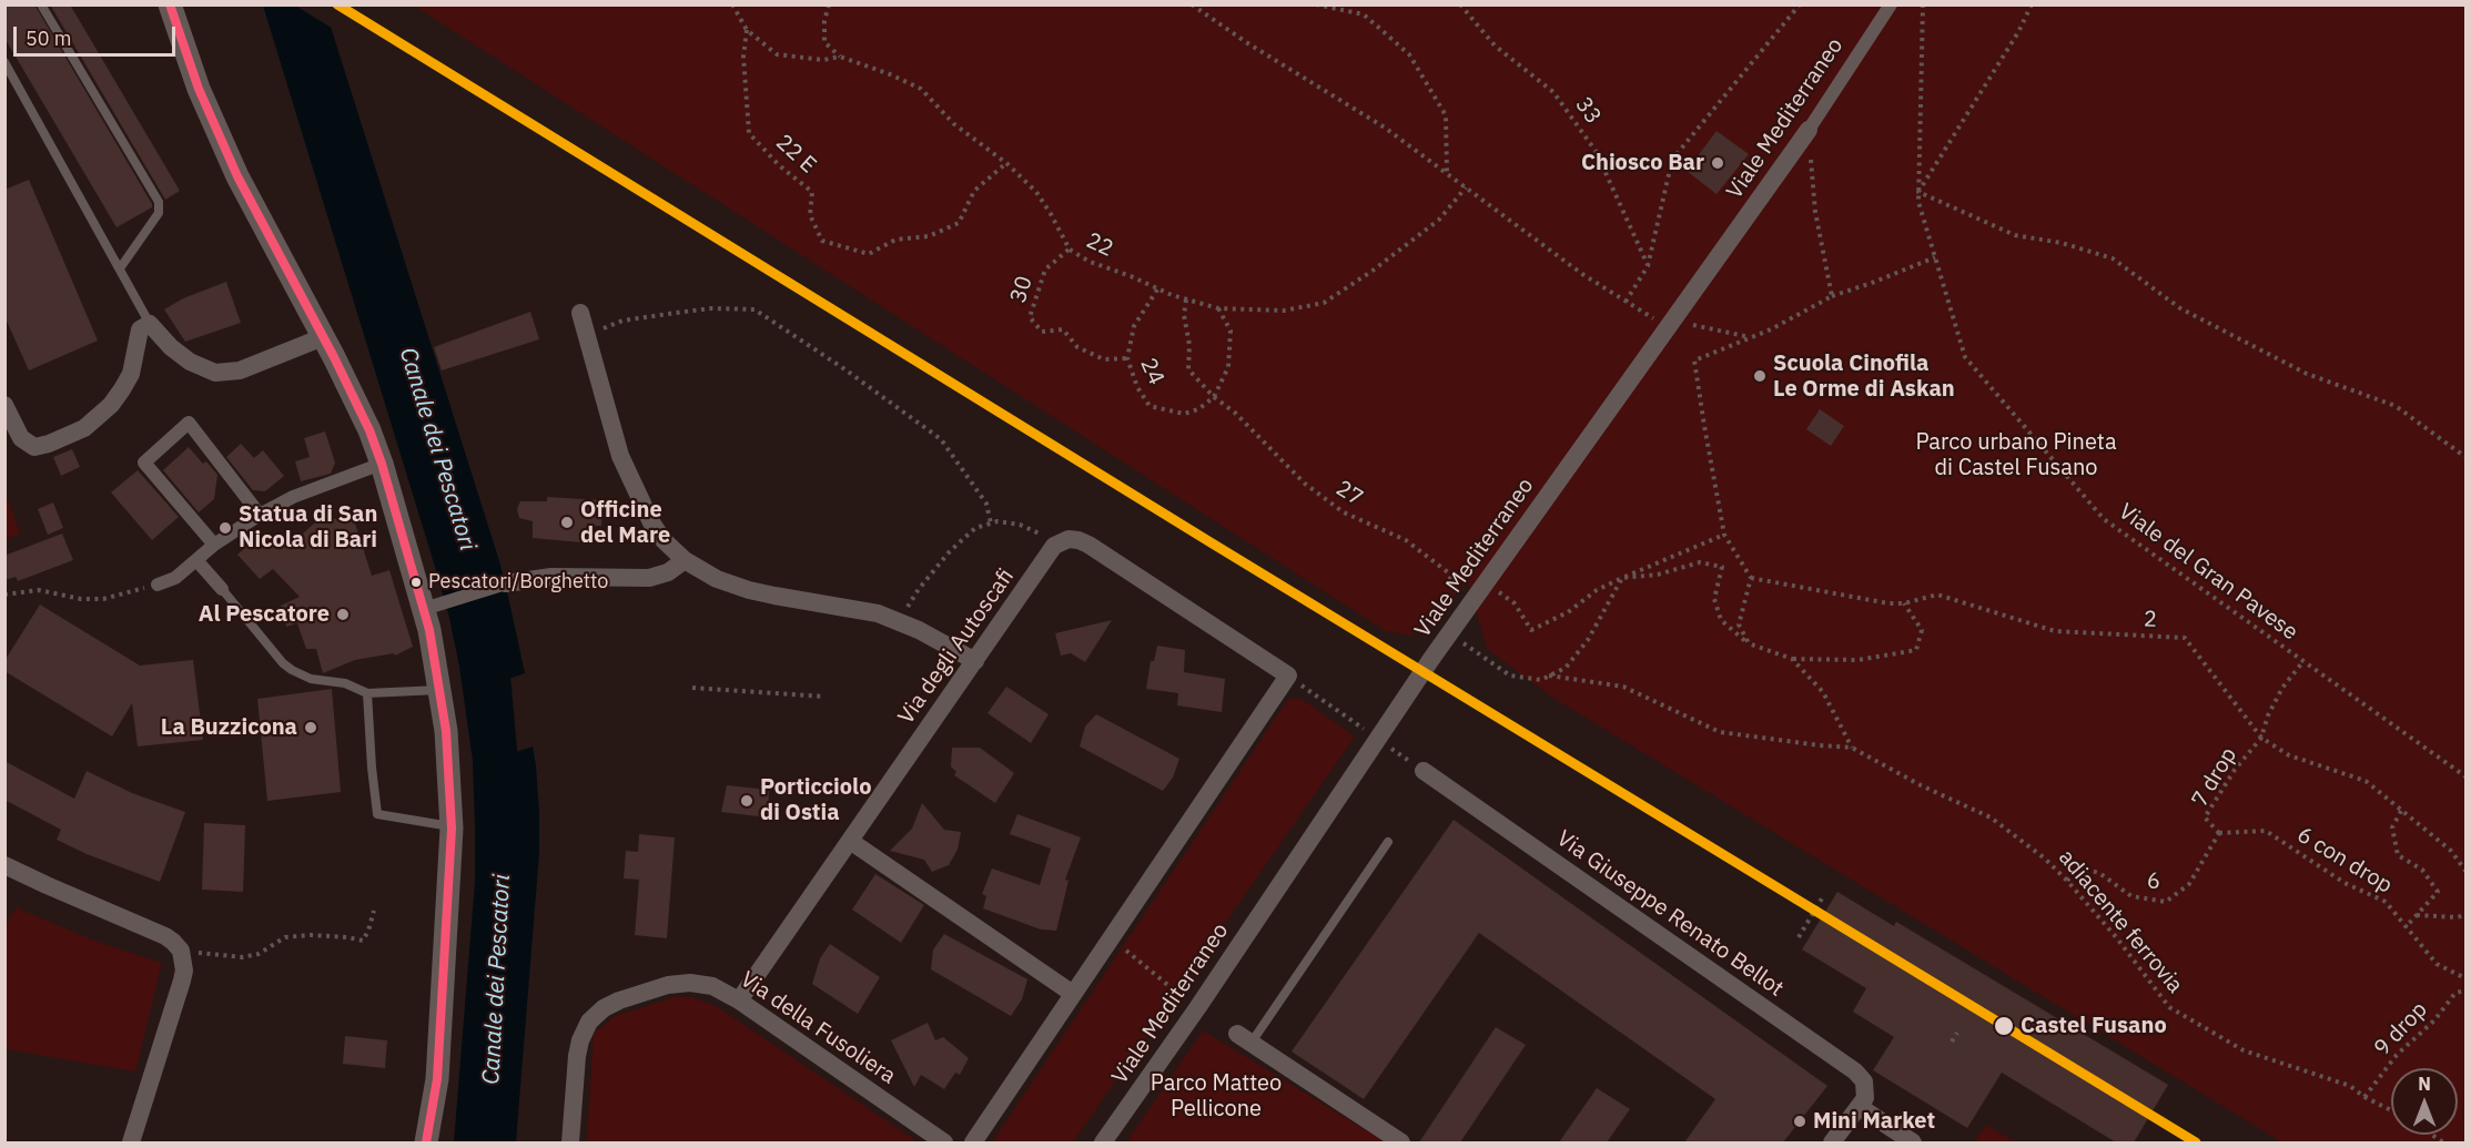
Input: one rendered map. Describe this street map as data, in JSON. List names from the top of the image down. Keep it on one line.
{"streets":{"street":["Viale Mediterraneo","Via degli Autoscafi","Via Giuseppe Renato Bellot","Via della Fusoliera"],"path":["33","22 E","22","30","24","27","Viale del Gran Pavese","2","7 drop","6 con drop","6","adiacente ferrovia","9 drop"]},"crossings":[["Viale Mediterraneo","27"],["Viale Mediterraneo","adiacente ferrovia"],["22 E","22"],["22","30"],["22","24"],["22","27"],["30","24"],["24","27"],["2","7 drop"],["Via degli Autoscafi","Via della Fusoliera"],["7 drop","6 con drop"],["7 drop","6"],["6 con drop","6"],["6","adiacente ferrovia"],["adiacente ferrovia","9 drop"]],"water":["Canale dei Pescatori"],"parks":["Parco urbano Pineta di Castel Fusano","Parco Matteo Pellicone"],"places":["Chiosco Bar","Scuola Cinofila Le Orme di Askan","Officine del Mare","Statua di San Nicola di Bari","Pescatori/Borghetto","Al Pescatore","La Buzzicona","Porticciolo di Ostia","Castel Fusano","Mini Market"],"scale_bar":"50 m","north":"top"}
